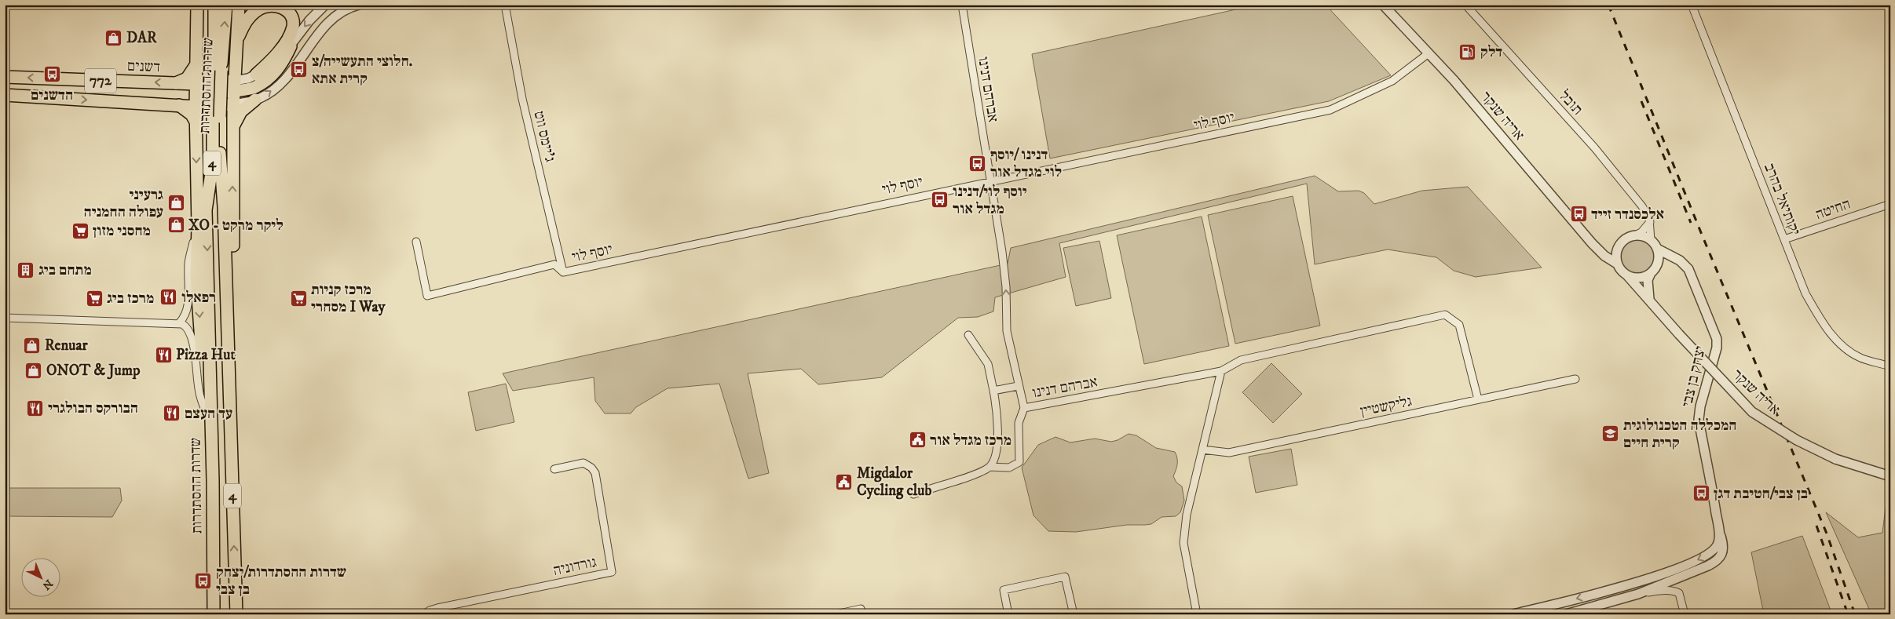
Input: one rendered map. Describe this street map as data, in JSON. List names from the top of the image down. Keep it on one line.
{"streets":{"main road":["דשנים","772","שדרות ההסתדרות","4"],"street":["אברהם דנינו","תובל","אריה שנקר","יוסף לוי","ג'יימס ווט","יקותיאל בהרב","החיטה","יצחק בן צבי","גליקשטיין","גורדוניה"]},"crossings":[["אברהם דנינו","יוסף לוי"],["תובל","אריה שנקר"],["תובל","יצחק בן צבי"],["אריה שנקר","יוסף לוי"],["אריה שנקר","יצחק בן צבי"],["יוסף לוי","ג'יימס ווט"],["יקותיאל בהרב","החיטה"]],"places":{"shop":["DAR","גרעיני עפולה החמניה","XO - ליקר מרקט","Renuar","ONOT & Jump"],"fuel station":["דלק"],"bus stop":["חלוצי התעשייה/צ. קרית אתא","הדשנים","דנינו /יוסף לוי מגדל אור","יוסף לוי/דנינו מגדל אור","אלכסנדר זייד","בן צבי/חטיבת דגן","שדרות ההסתדרות/יצחק בן צבי"],"supermarket":["מחסני מזון","מרכז ביג","מרכז קניות מסחרי I Way"],"building":["מתחם ביג"],"restaurant":["רפאלו","Pizza Hut","הבורקס הבולגרי","עד העצם"],"school or university":["המכללה הטכנולוגית קרית חיים"],"public building":["מרכז מגדל אור","Migdalor Cycling club"]},"north":"bottom right"}
